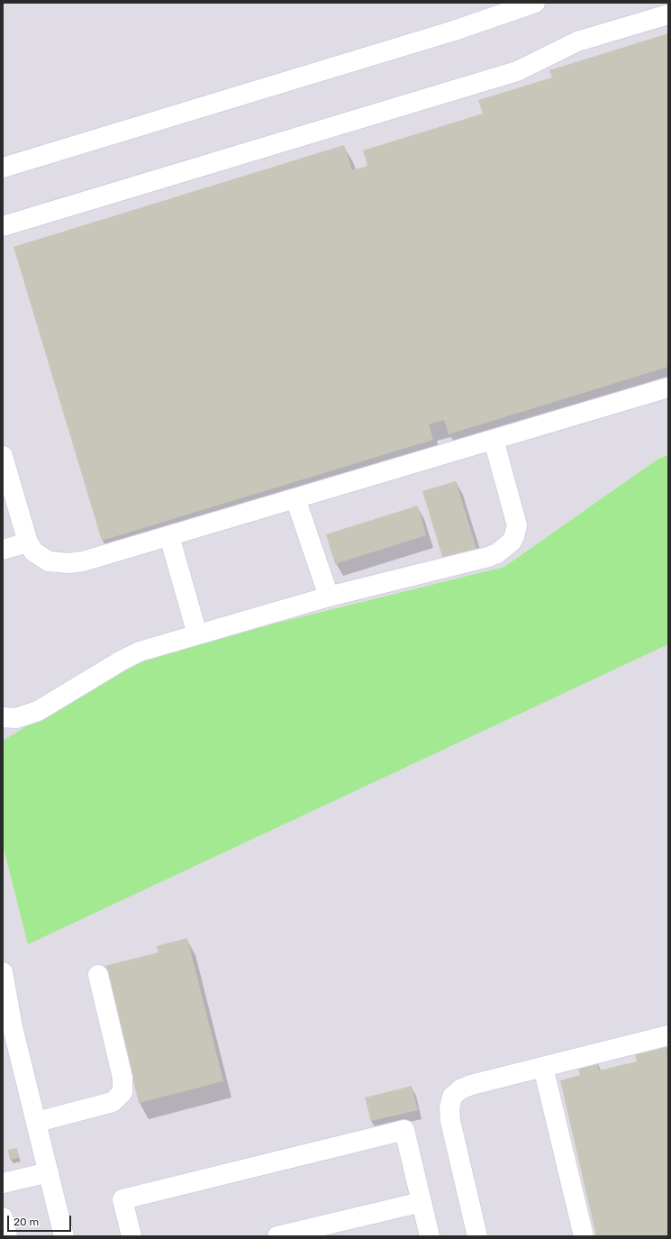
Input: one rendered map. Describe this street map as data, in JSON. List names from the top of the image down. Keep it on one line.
{"scale_bar":"20 m"}
